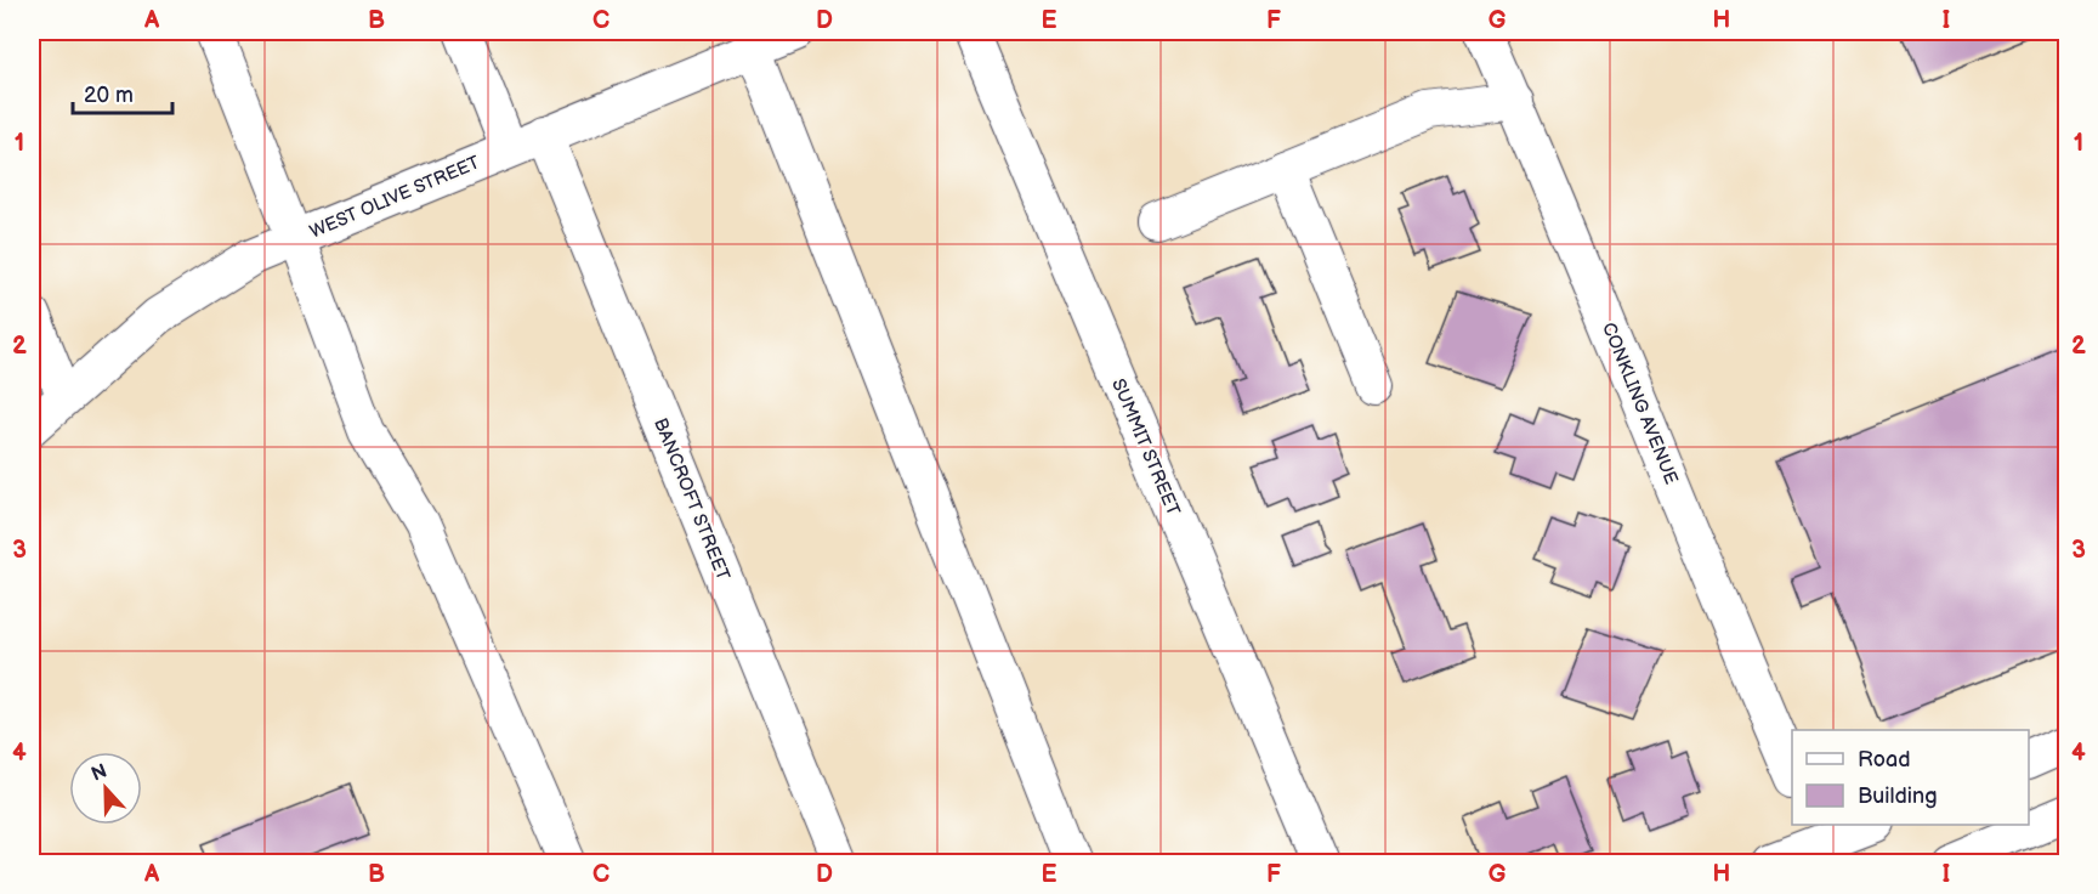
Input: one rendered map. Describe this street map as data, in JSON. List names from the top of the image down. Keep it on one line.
{"streets":{"street":["WEST OLIVE STREET","CONKLING AVENUE","SUMMIT STREET","BANCROFT STREET"]},"crossings":[["WEST OLIVE STREET","BANCROFT STREET"]],"legend":["Road","Building"],"scale_bar":"20 m","north":"top","grid":{"columns":["A","B","C","D","E","F","G","H","I"],"rows":["1","2","3","4"]}}
